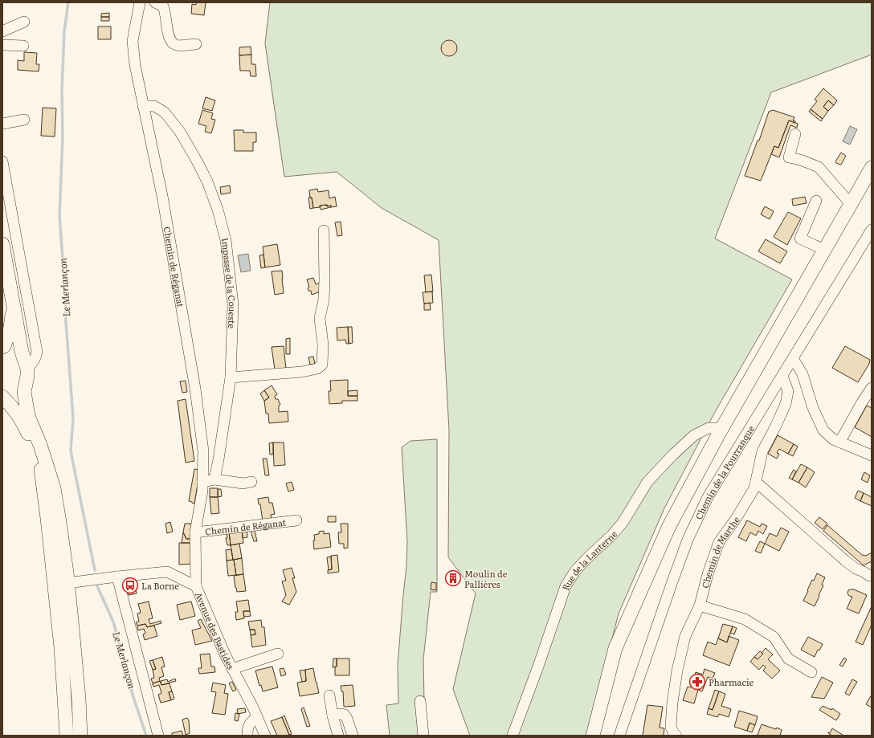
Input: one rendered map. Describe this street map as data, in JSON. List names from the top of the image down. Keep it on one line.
{"streets":{"street":["Chemin de Réganat","Impasse de la Coueste","Chemin de la Pourranque","Chemin de Marthe","Rue de la Lanterne","Avenue des Bastides"]},"crossings":[["Chemin de Réganat","Impasse de la Coueste"],["Chemin de Réganat","Avenue des Bastides"],["Chemin de la Pourranque","Chemin de Marthe"]],"water":["Le Merlançon"],"places":{"building":["Moulin de Pallières"],"bus stop":["La Borne"],"pharmacy":["Pharmacie"]}}
